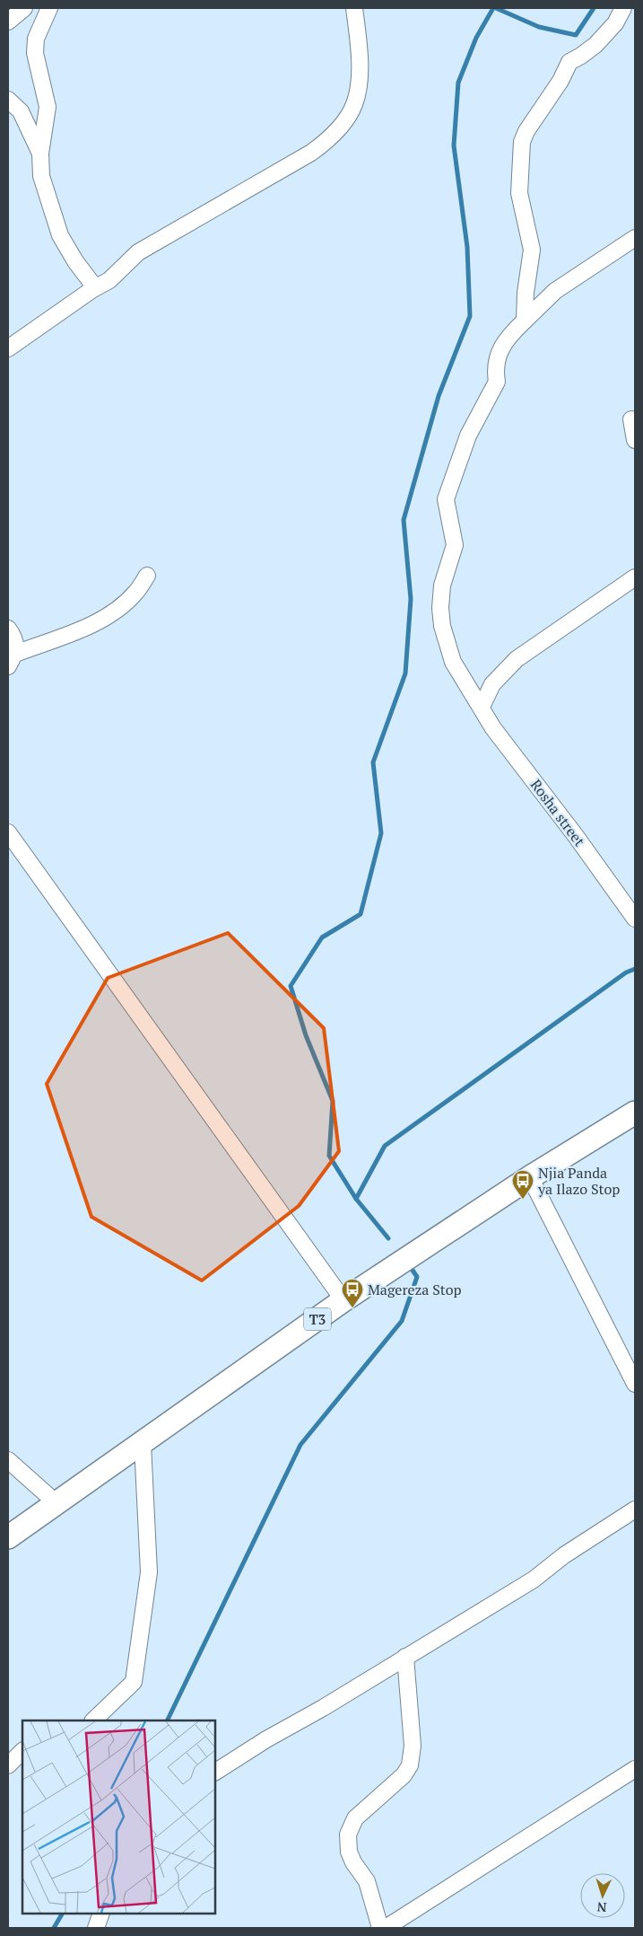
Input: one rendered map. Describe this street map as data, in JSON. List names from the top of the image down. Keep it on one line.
{"streets":{"highway":["T3"],"street":["Rosha street"]},"places":{"bus stop":["Njia Panda ya Ilazo Stop","Magereza Stop"]},"north":"bottom"}
